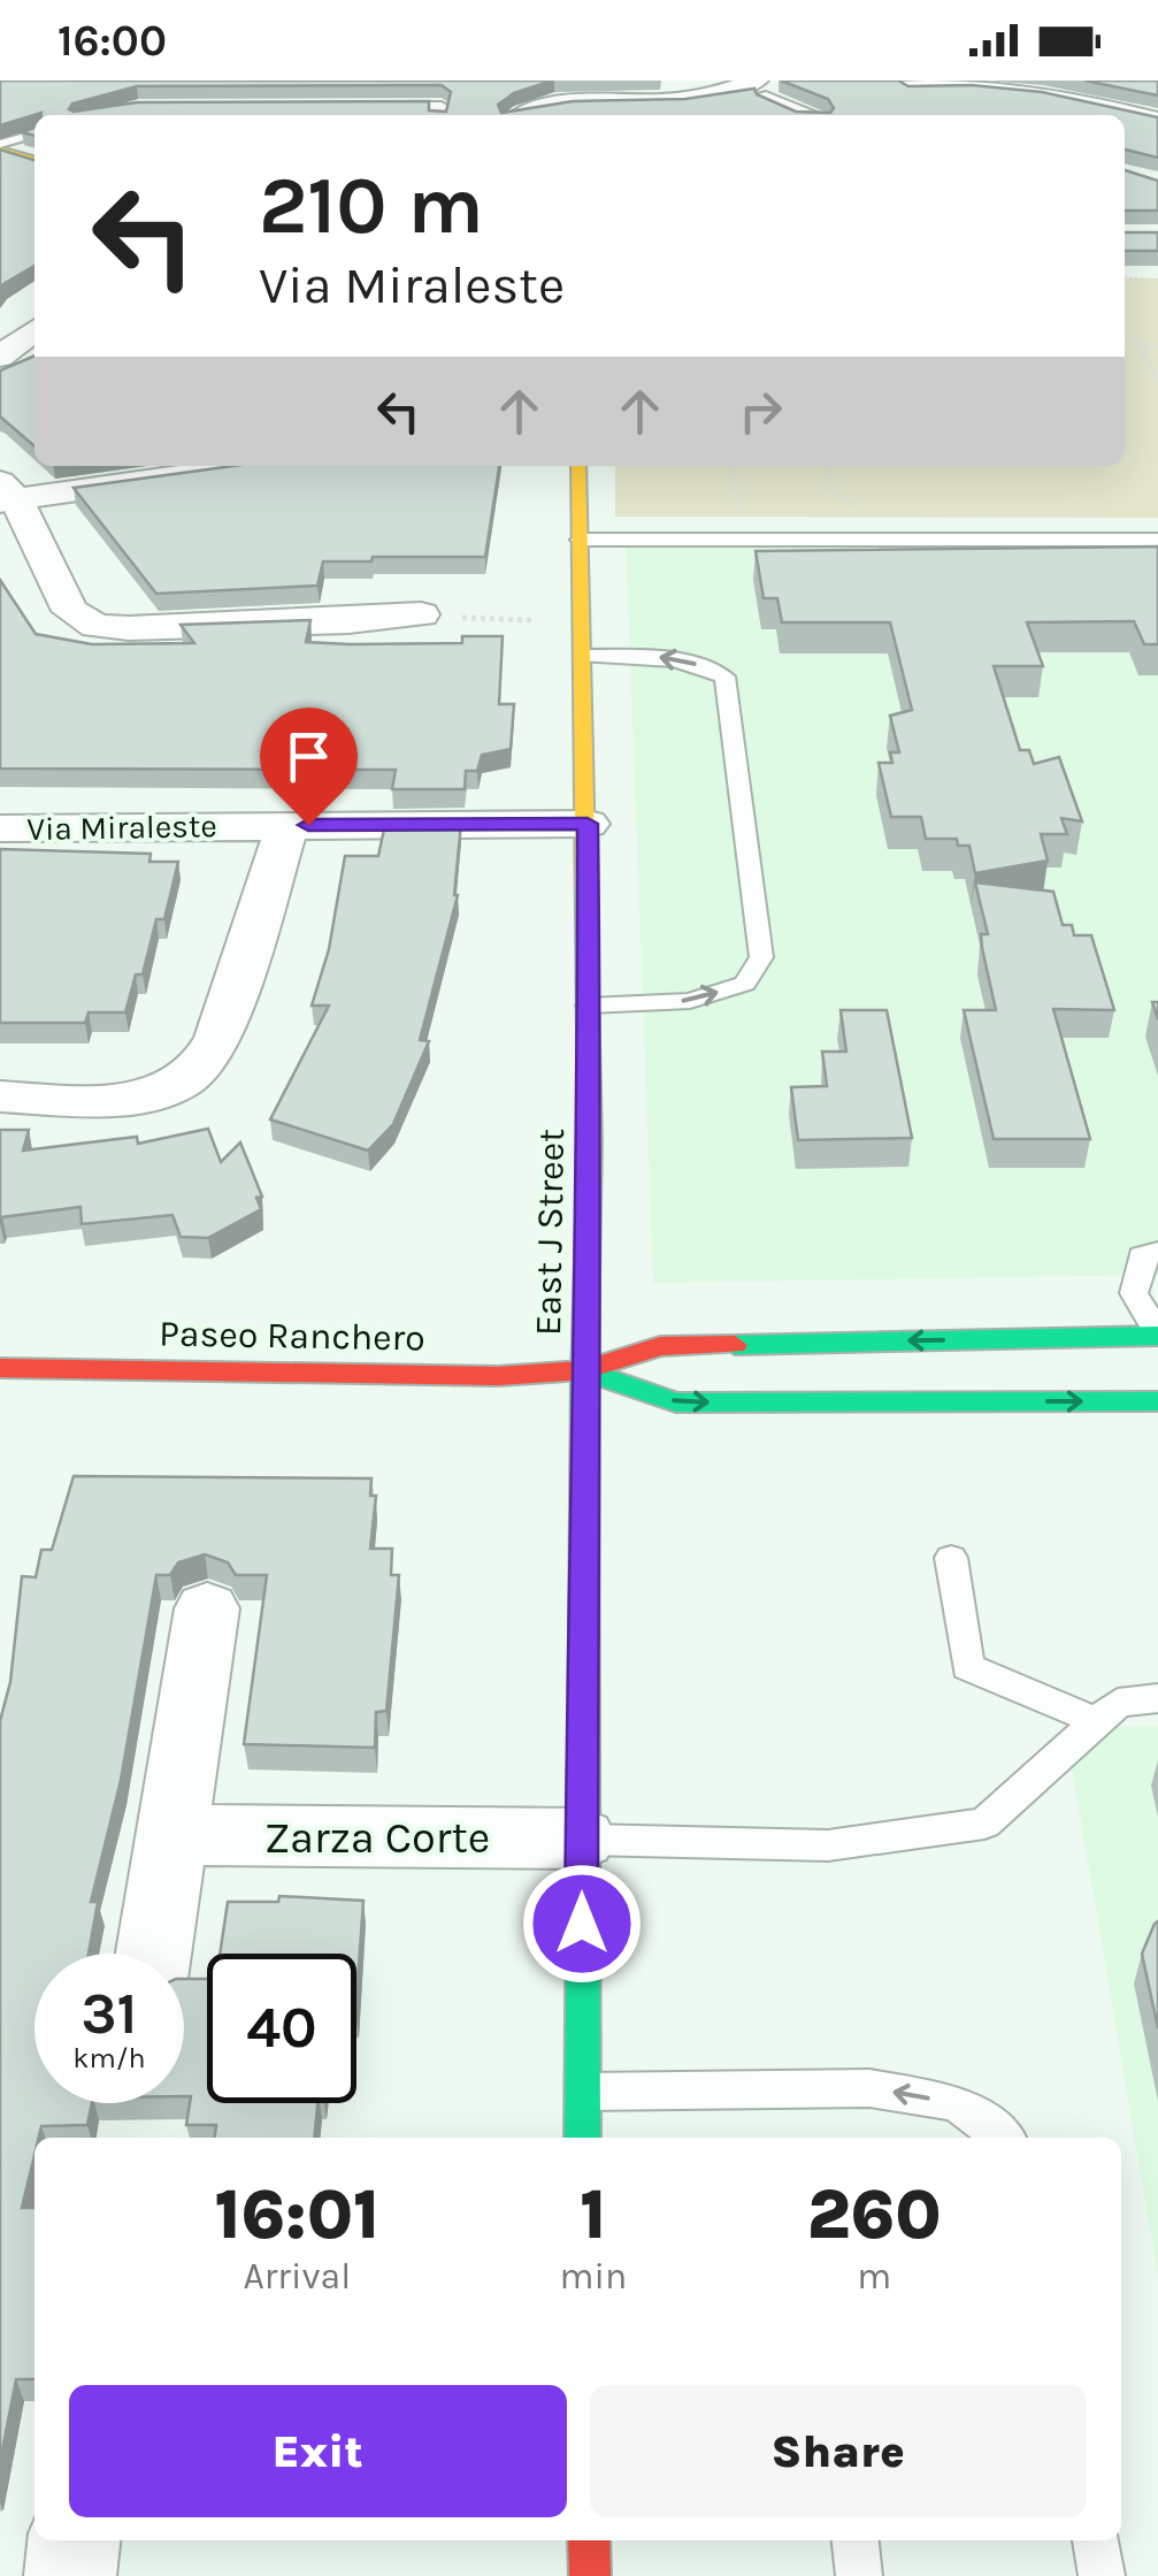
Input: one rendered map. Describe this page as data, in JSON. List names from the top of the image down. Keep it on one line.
{"streets":{"street":["Via Miraleste","East J Street","Paseo Ranchero","Zarza Corte"]},"crossings":[["Via Miraleste","East J Street"],["East J Street","Paseo Ranchero"],["East J Street","Zarza Corte"]],"page":{"status":"16:00","turn":["210 m","Via Miraleste"],"speed":"31 km/h","limit":"40","eta":["16:01","Arrival","1","min","260","m"],"buttons":["Exit","Share"]}}
